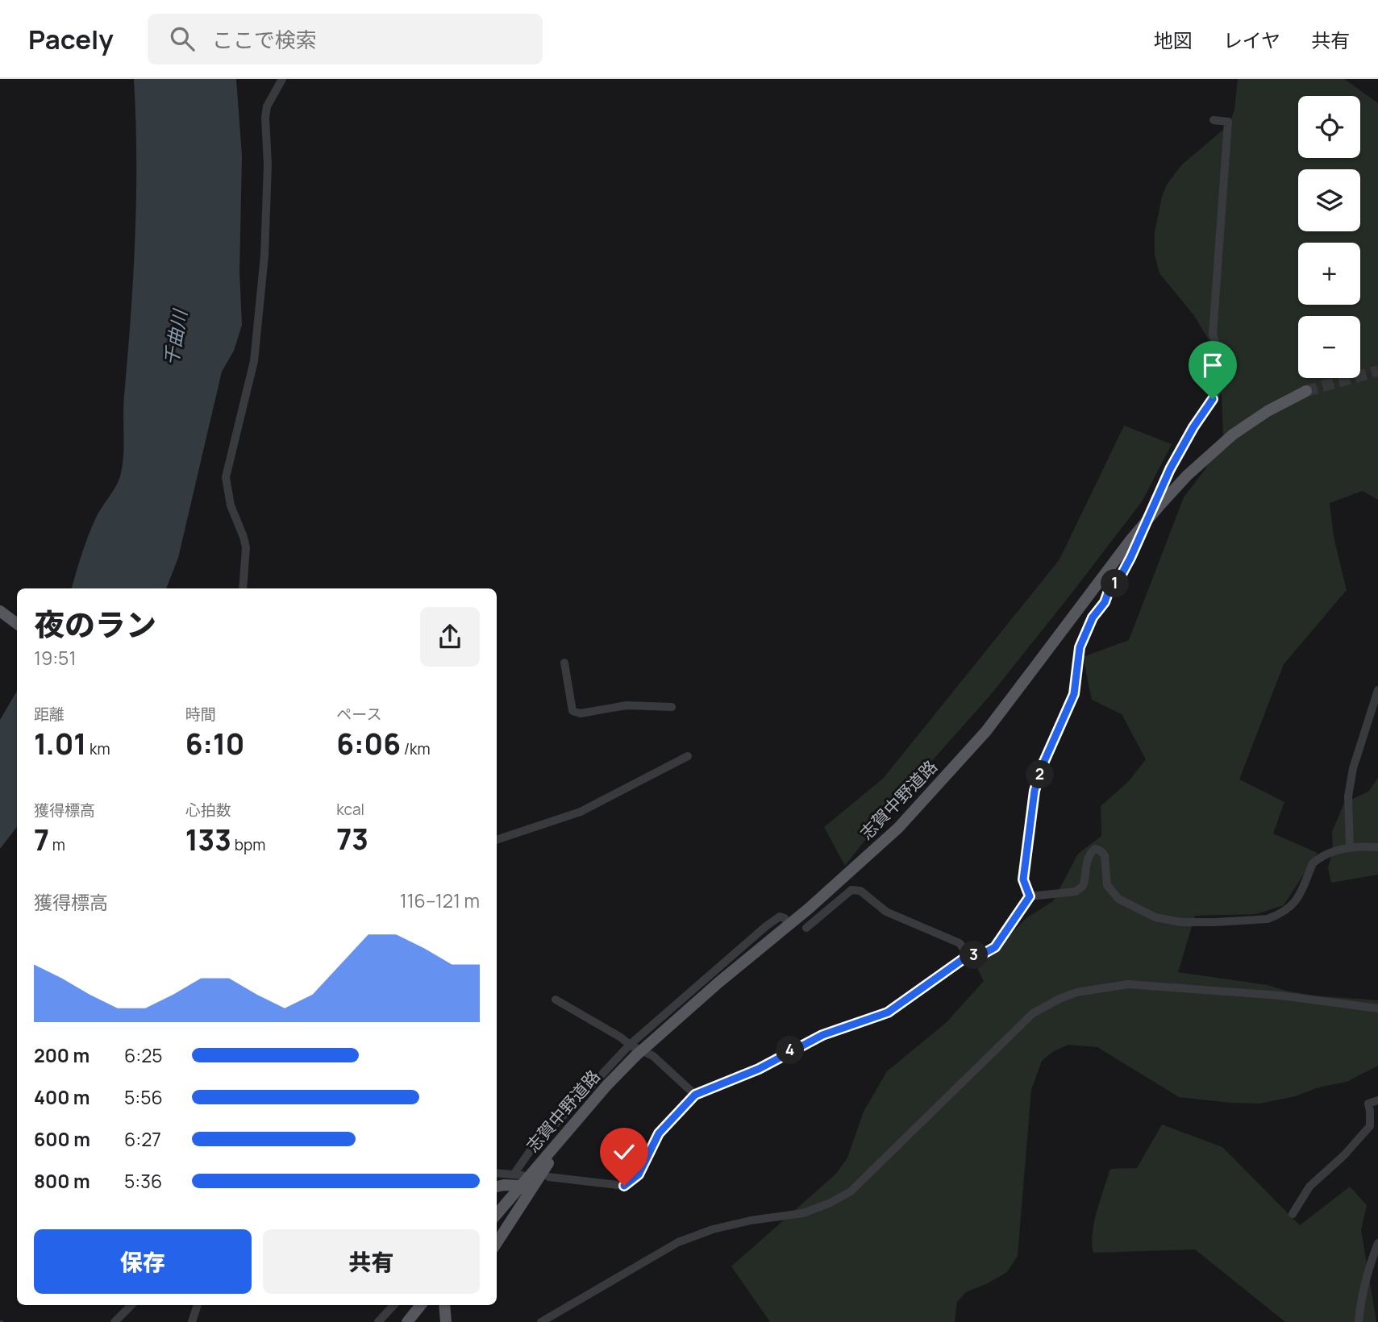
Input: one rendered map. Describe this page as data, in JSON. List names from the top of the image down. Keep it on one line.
{"streets":{"main road":["志賀中野道路"]},"water":["千曲川"],"page":{"header":"Pacely","search":"ここで検索","nav":["地図","レイヤ","共有"],"map_buttons":["+","−"],"pins":["1","2","3","4"],"heading":["夜のラン","19:51"],"stats":[["距離","1.01 km"],["時間","6:10"],["ペース","6:06 /km"],["獲得標高","7 m"],["心拍数","133 bpm"],["kcal","73"]],"chart":["獲得標高","116–121 m"],"list":[{"name":"200 m","note":"6:25"},{"name":"400 m","note":"5:56"},{"name":"600 m","note":"6:27"},{"name":"800 m","note":"5:36"}],"buttons":["保存","共有"]}}
